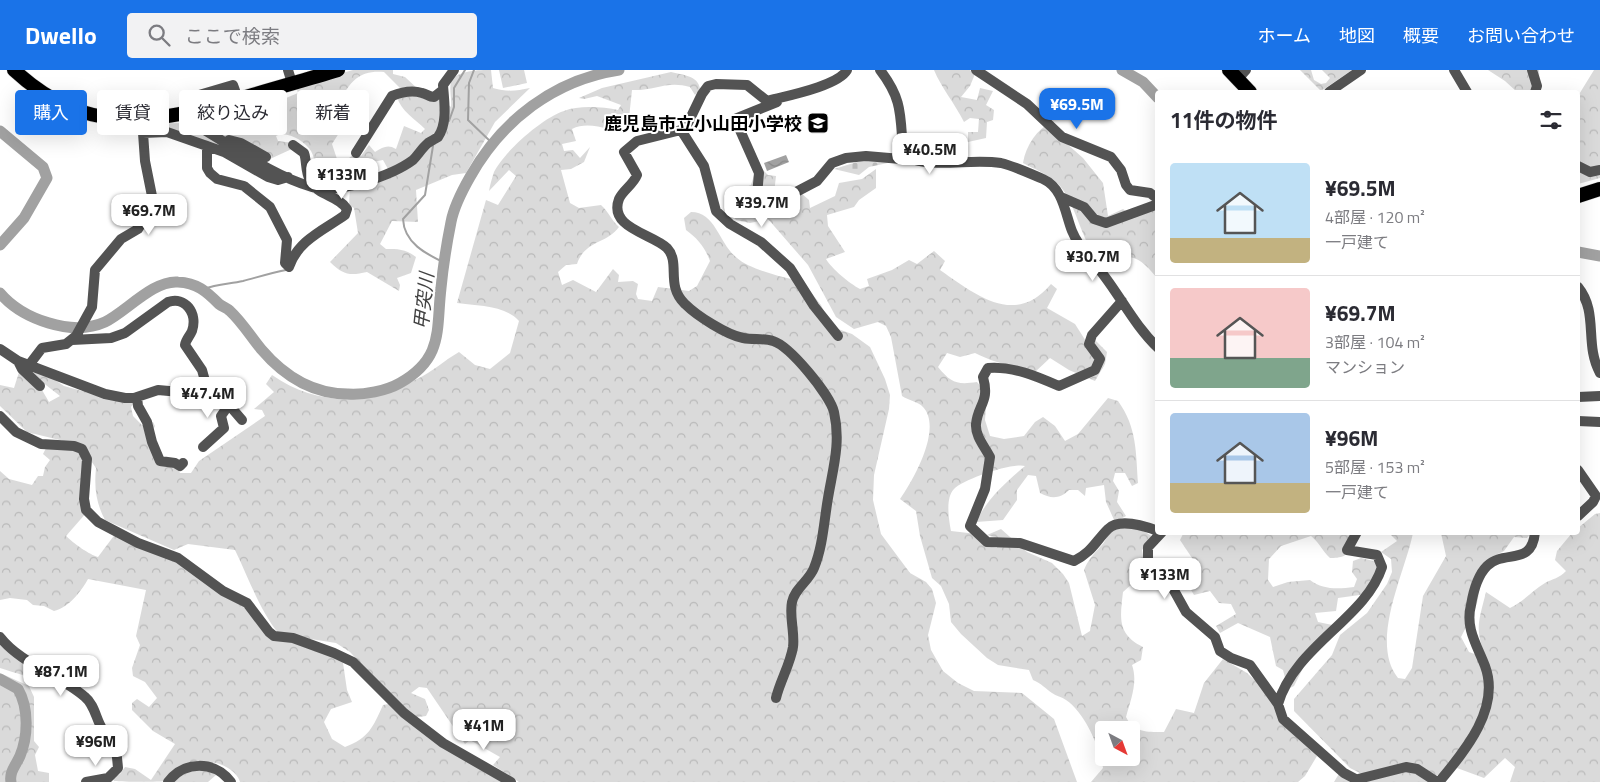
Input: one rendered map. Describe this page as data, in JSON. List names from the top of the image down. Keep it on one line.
{"water":["甲突川"],"places":{"school or university":["鹿児島市立小山田小学校"]},"north":"bottom right","page":{"header":"Dwello","search":"ここで検索","nav":["ホーム","地図","概要","お問い合わせ"],"price":["¥69.5M","¥40.5M","¥133M","¥39.7M","¥69.7M","¥30.7M","¥47.4M","¥133M","¥87.1M","¥41M","¥96M"],"chip":["購入","賃貸","絞り込み","新着"],"heading":"11件の物件","list":[{"name":"¥69.5M","note":"4部屋 · 120 m² · 一戸建て"},{"name":"¥69.7M","note":"3部屋 · 104 m² · マンション"},{"name":"¥96M","note":"5部屋 · 153 m² · 一戸建て"}]}}
